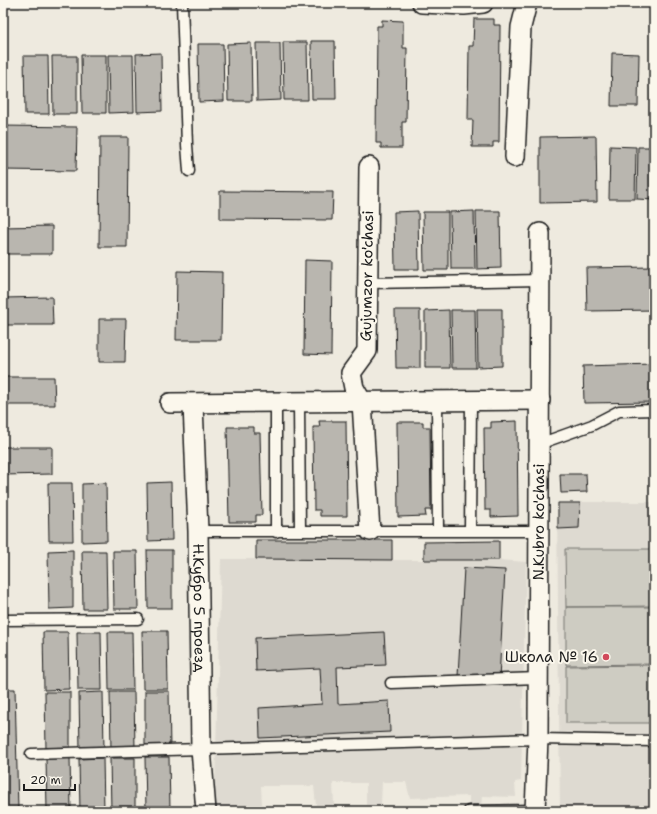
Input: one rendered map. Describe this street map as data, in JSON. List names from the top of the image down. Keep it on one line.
{"streets":{"street":["Gujumzor ko'chasi","N.Kubro ko'chasi","Н.Кубро 5 проезд"]},"places":["Школа № 16"],"scale_bar":"20 m"}
